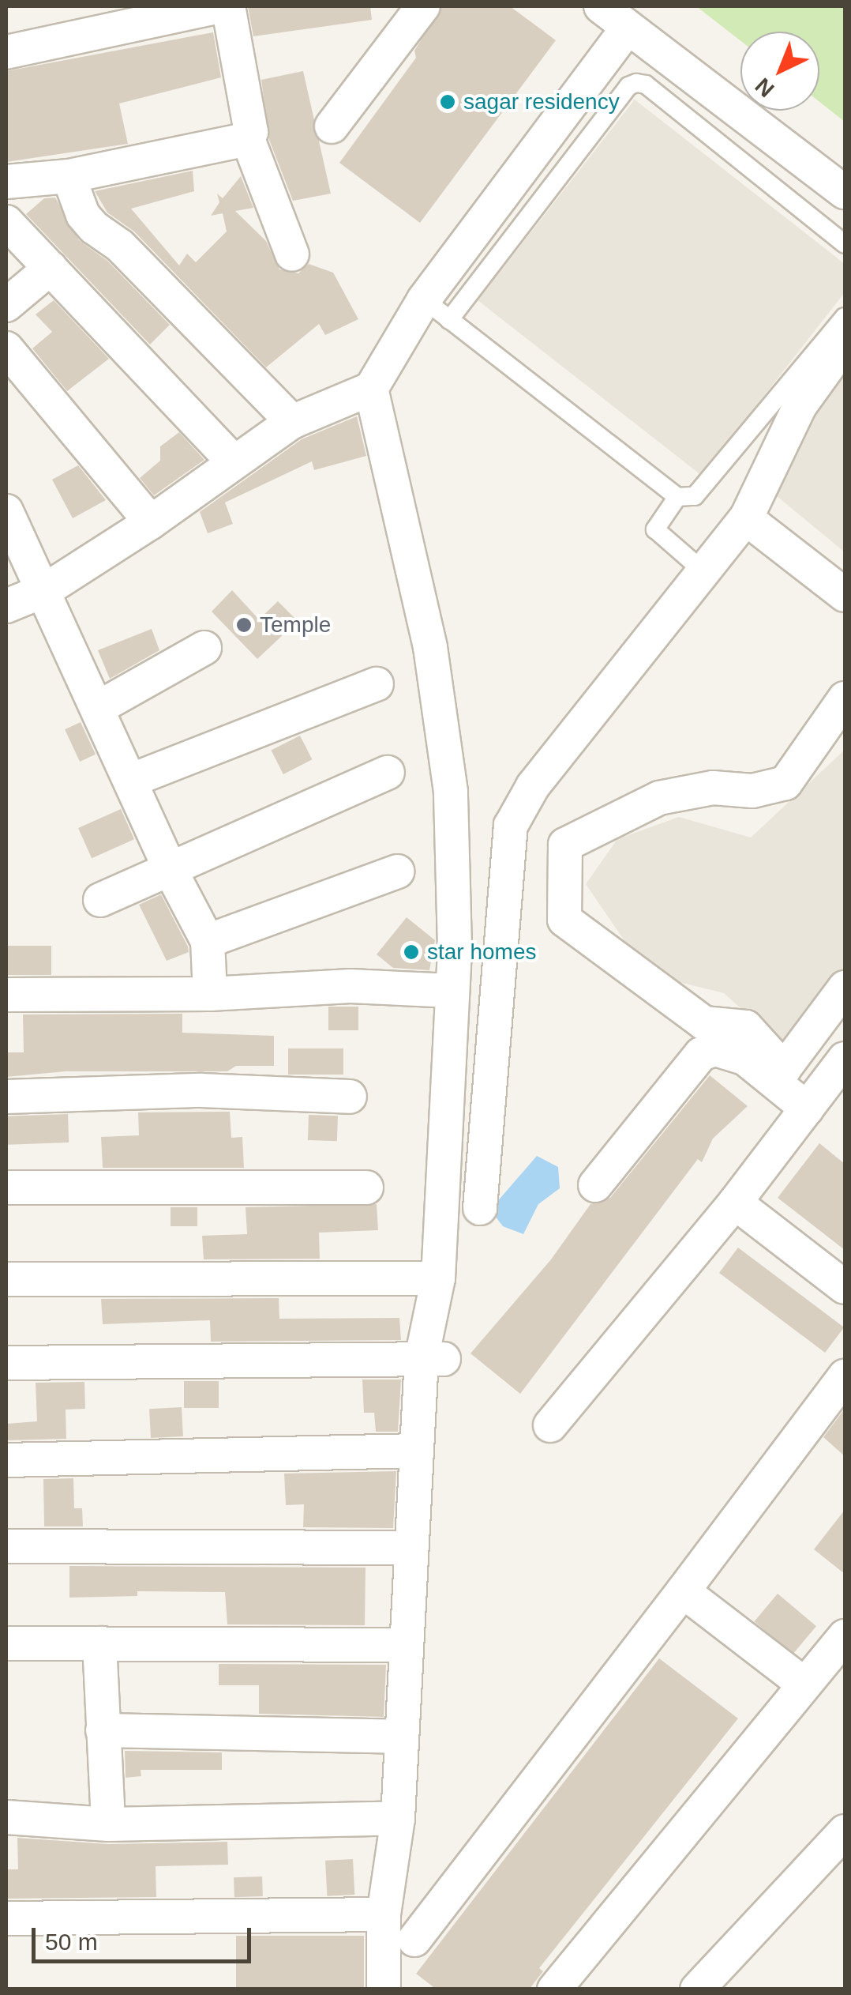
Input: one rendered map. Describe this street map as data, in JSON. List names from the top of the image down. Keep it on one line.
{"places":["sagar residency","Temple","star homes"],"scale_bar":"50 m","north":"bottom left"}
